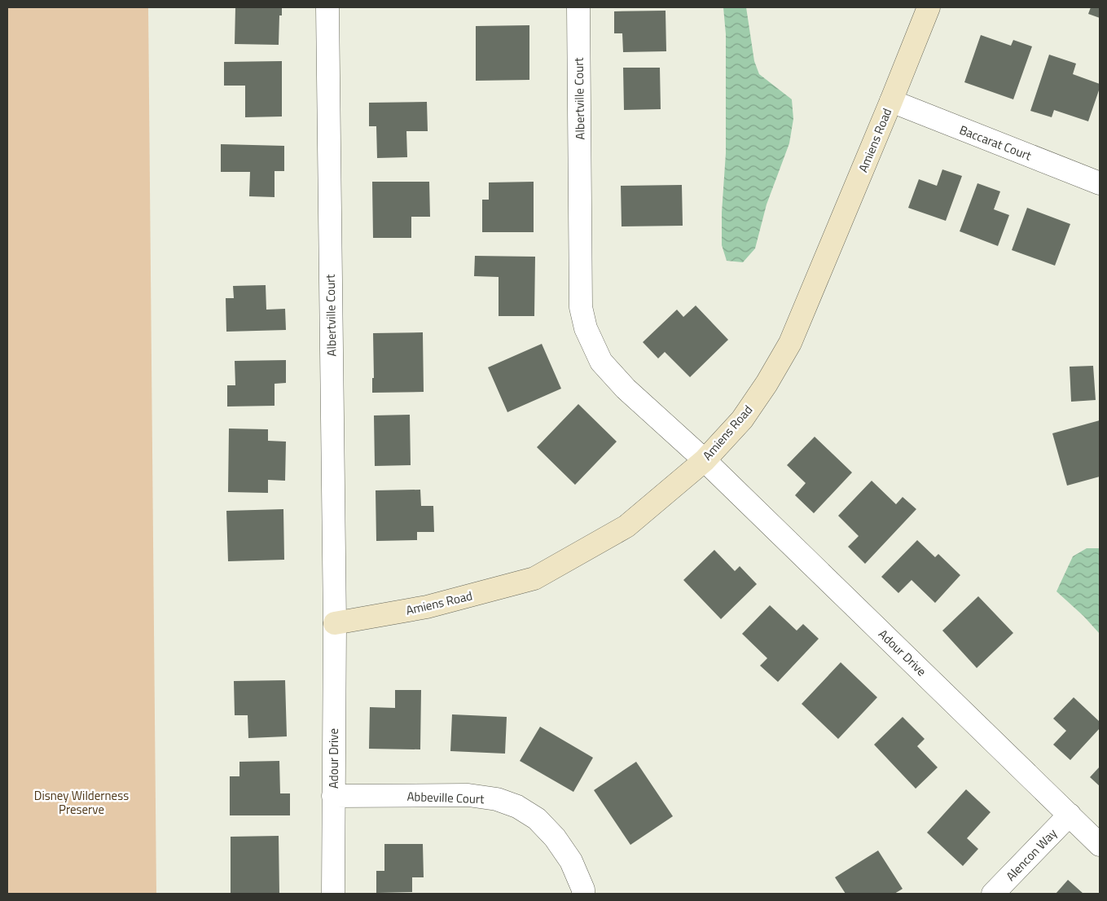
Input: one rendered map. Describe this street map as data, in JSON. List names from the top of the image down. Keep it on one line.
{"streets":{"street":["Albertville Court","Amiens Road","Baccarat Court","Adour Drive","Abbeville Court","Alencon Way"]},"crossings":[["Albertville Court","Amiens Road"],["Albertville Court","Adour Drive"],["Amiens Road","Baccarat Court"],["Amiens Road","Adour Drive"],["Adour Drive","Abbeville Court"],["Adour Drive","Alencon Way"]],"parks":["Disney Wilderness Preserve"]}
